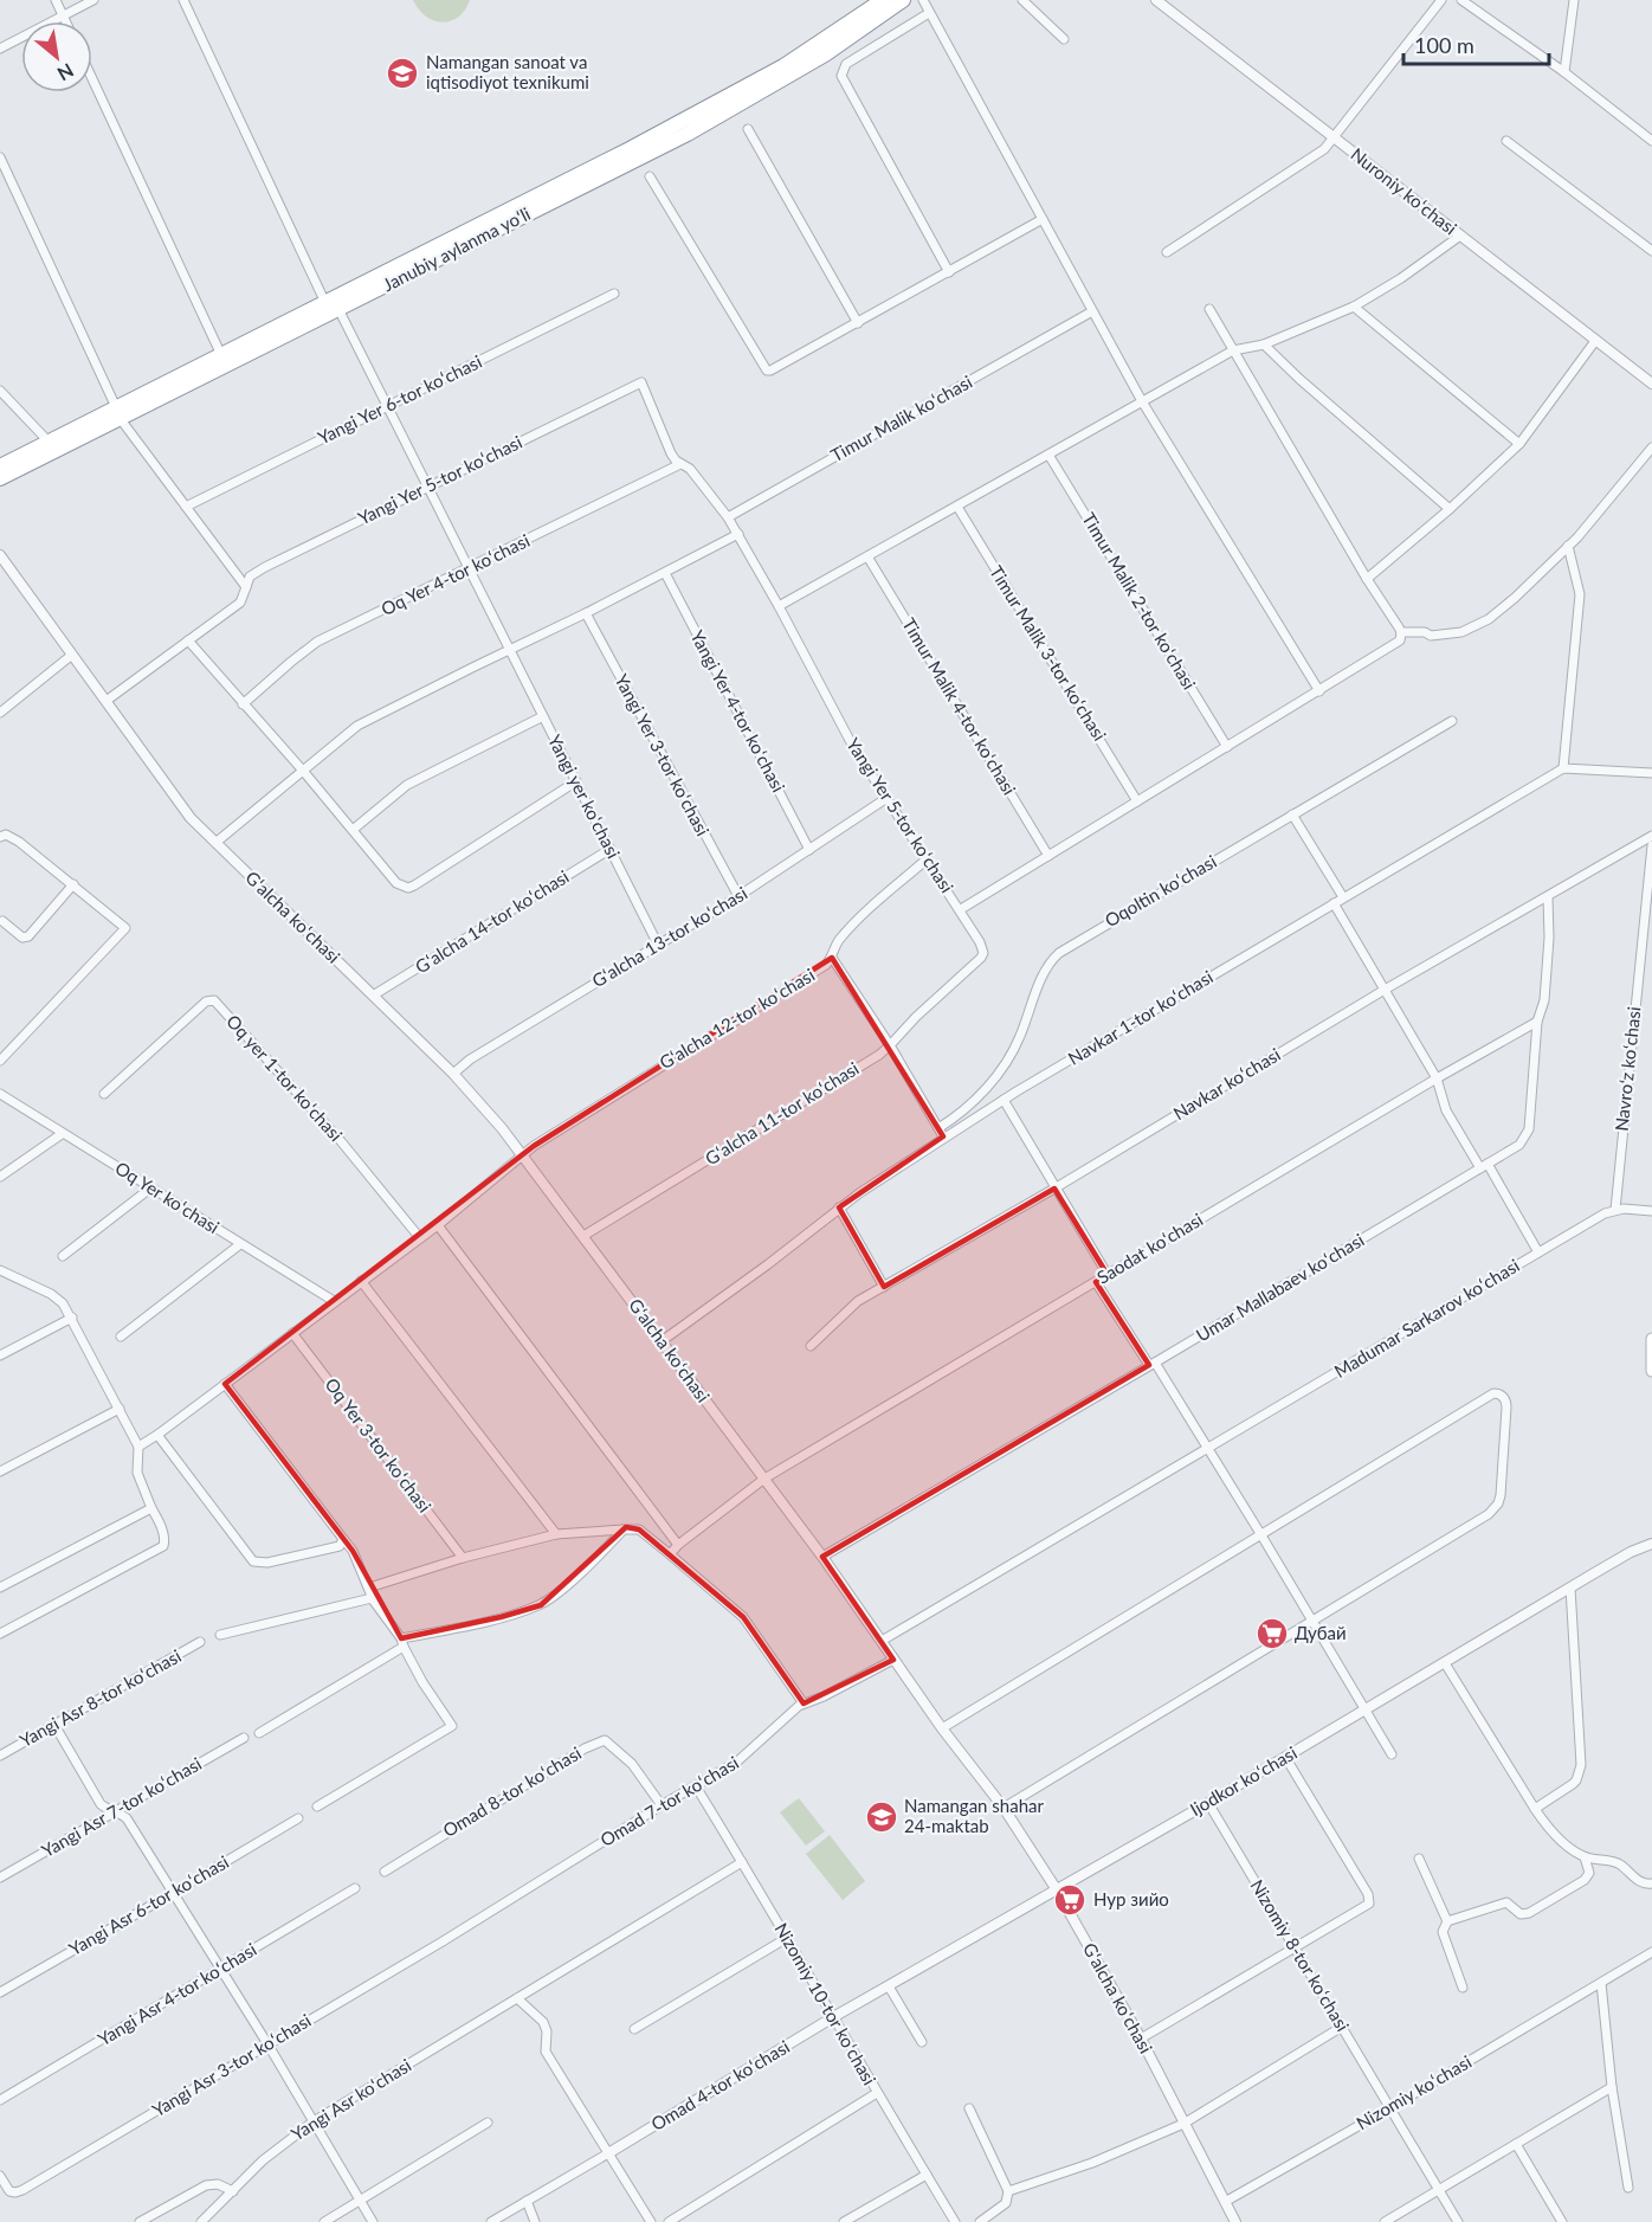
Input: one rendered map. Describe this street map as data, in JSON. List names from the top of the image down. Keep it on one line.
{"streets":{"highway":["Janubiy aylanma yoʻli"],"street":["Nuroniy koʻchasi","Yangi Yer 6-tor koʻchasi","Timur Malik koʻchasi","Yangi Yer 5-tor koʻchasi","Oq Yer 4-tor koʻchasi","Timur Malik 2-tor koʻchasi","Timur Malik 3-tor koʻchasi","Timur Malik 4-tor koʻchasi","Yangi Yer 4-tor koʻchasi","Yangi Yer 3-tor koʻchasi","Yangi yer koʻchasi","Oqoltin koʻchasi","Gʻalcha koʻchasi","Gʻalcha 14-tor koʻchasi","Gʻalcha 13-tor koʻchasi","Navkar 1-tor koʻchasi","Gʻalcha 12-tor koʻchasi","Navroʻz koʻchasi","Oq yer 1-tor koʻchasi","Navkar koʻchasi","Gʻalcha 11-tor koʻchasi","Oq Yer koʻchasi","Saodat koʻchasi","Umar Mallabaev koʻchasi","Madumar Sarkarov koʻchasi","Oq Yer 3-tor koʻchasi","Yangi Asr 8-tor koʻchasi","Ijodkor koʻchasi","Omad 8-tor koʻchasi","Omad 7-tor koʻchasi","Yangi Asr 7-tor koʻchasi","Yangi Asr 6-tor koʻchasi","Nizomiy 8-tor koʻchasi","Yangi Asr 4-tor koʻchasi","Nizomiy 10-tor koʻchasi","Yangi Asr 3-tor koʻchasi","Omad 4-tor koʻchasi","Nizomiy koʻchasi","Yangi Asr koʻchasi"]},"crossings":[["Janubiy aylanma yoʻli","Yangi yer koʻchasi"],["Yangi Yer 6-tor koʻchasi","Yangi yer koʻchasi"],["Yangi Yer 5-tor koʻchasi","Oq Yer 4-tor koʻchasi"],["Yangi Yer 5-tor koʻchasi","Yangi yer koʻchasi"],["Yangi Yer 5-tor koʻchasi","Gʻalcha 13-tor koʻchasi"],["Yangi Yer 5-tor koʻchasi","Gʻalcha 12-tor koʻchasi"],["Yangi Yer 5-tor koʻchasi","Gʻalcha 11-tor koʻchasi"],["Oq Yer 4-tor koʻchasi","Yangi yer koʻchasi"],["Yangi Yer 4-tor koʻchasi","Gʻalcha 13-tor koʻchasi"],["Yangi Yer 3-tor koʻchasi","Gʻalcha 13-tor koʻchasi"],["Yangi yer koʻchasi","Gʻalcha 14-tor koʻchasi"],["Yangi yer koʻchasi","Gʻalcha 13-tor koʻchasi"],["Oqoltin koʻchasi","Navkar 1-tor koʻchasi"],["Gʻalcha koʻchasi","Gʻalcha 14-tor koʻchasi"],["Gʻalcha koʻchasi","Gʻalcha 13-tor koʻchasi"],["Gʻalcha koʻchasi","Navkar 1-tor koʻchasi"],["Gʻalcha koʻchasi","Gʻalcha 12-tor koʻchasi"],["Gʻalcha koʻchasi","Gʻalcha 11-tor koʻchasi"],["Gʻalcha koʻchasi","Saodat koʻchasi"],["Gʻalcha koʻchasi","Umar Mallabaev koʻchasi"],["Gʻalcha koʻchasi","Madumar Sarkarov koʻchasi"],["Gʻalcha koʻchasi","Ijodkor koʻchasi"],["Gʻalcha koʻchasi","Omad 7-tor koʻchasi"],["Gʻalcha koʻchasi","Nizomiy koʻchasi"],["Navroʻz koʻchasi","Madumar Sarkarov koʻchasi"],["Navkar koʻchasi","Umar Mallabaev koʻchasi"],["Saodat koʻchasi","Umar Mallabaev koʻchasi"],["Ijodkor koʻchasi","Nizomiy 8-tor koʻchasi"],["Ijodkor koʻchasi","Nizomiy 10-tor koʻchasi"],["Ijodkor koʻchasi","Omad 4-tor koʻchasi"],["Omad 8-tor koʻchasi","Omad 7-tor koʻchasi"],["Omad 7-tor koʻchasi","Nizomiy 10-tor koʻchasi"],["Omad 7-tor koʻchasi","Yangi Asr 3-tor koʻchasi"],["Nizomiy 8-tor koʻchasi","Nizomiy koʻchasi"],["Nizomiy 10-tor koʻchasi","Omad 4-tor koʻchasi"],["Nizomiy 10-tor koʻchasi","Yangi Asr koʻchasi"]],"places":{"school or university":["Namangan sanoat va iqtisodiyot texnikumi","Namangan shahar 24-maktab"],"supermarket":["Дубай","Нур зийо"]},"scale_bar":"100 m","north":"bottom right"}
